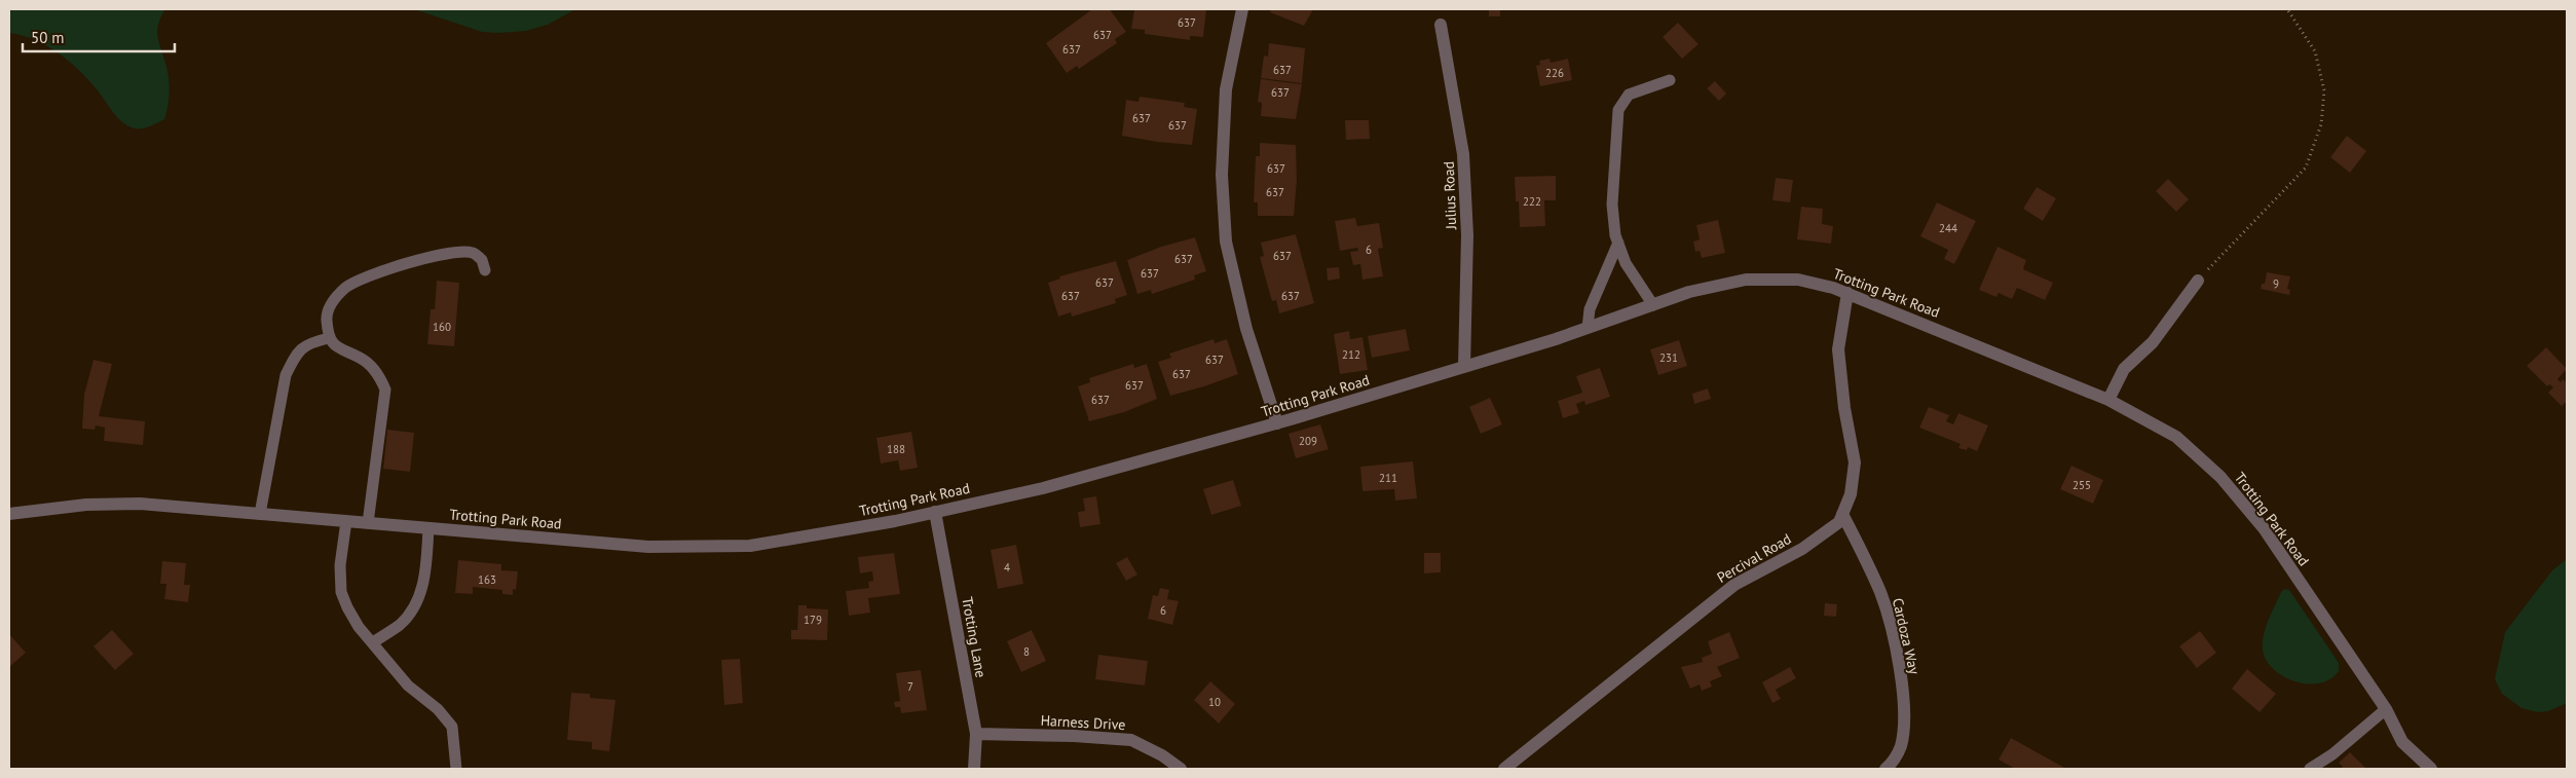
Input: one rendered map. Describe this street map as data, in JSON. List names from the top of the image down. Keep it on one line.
{"streets":{"street":["Julius Road","Trotting Park Road","Percival Road","Cardoza Way","Trotting Lane","Harness Drive"]},"crossings":[["Julius Road","Trotting Park Road"],["Trotting Park Road","Percival Road"],["Trotting Park Road","Trotting Lane"],["Percival Road","Cardoza Way"],["Trotting Lane","Harness Drive"]],"house_numbers":["637","637","637","637","226","637","637","637","637","637","222","244","6","637","637","637","637","9","637","637","160","212","231","637","637","637","637","209","188","211","255","4","163","6","179","8","7","10"],"scale_bar":"50 m"}
